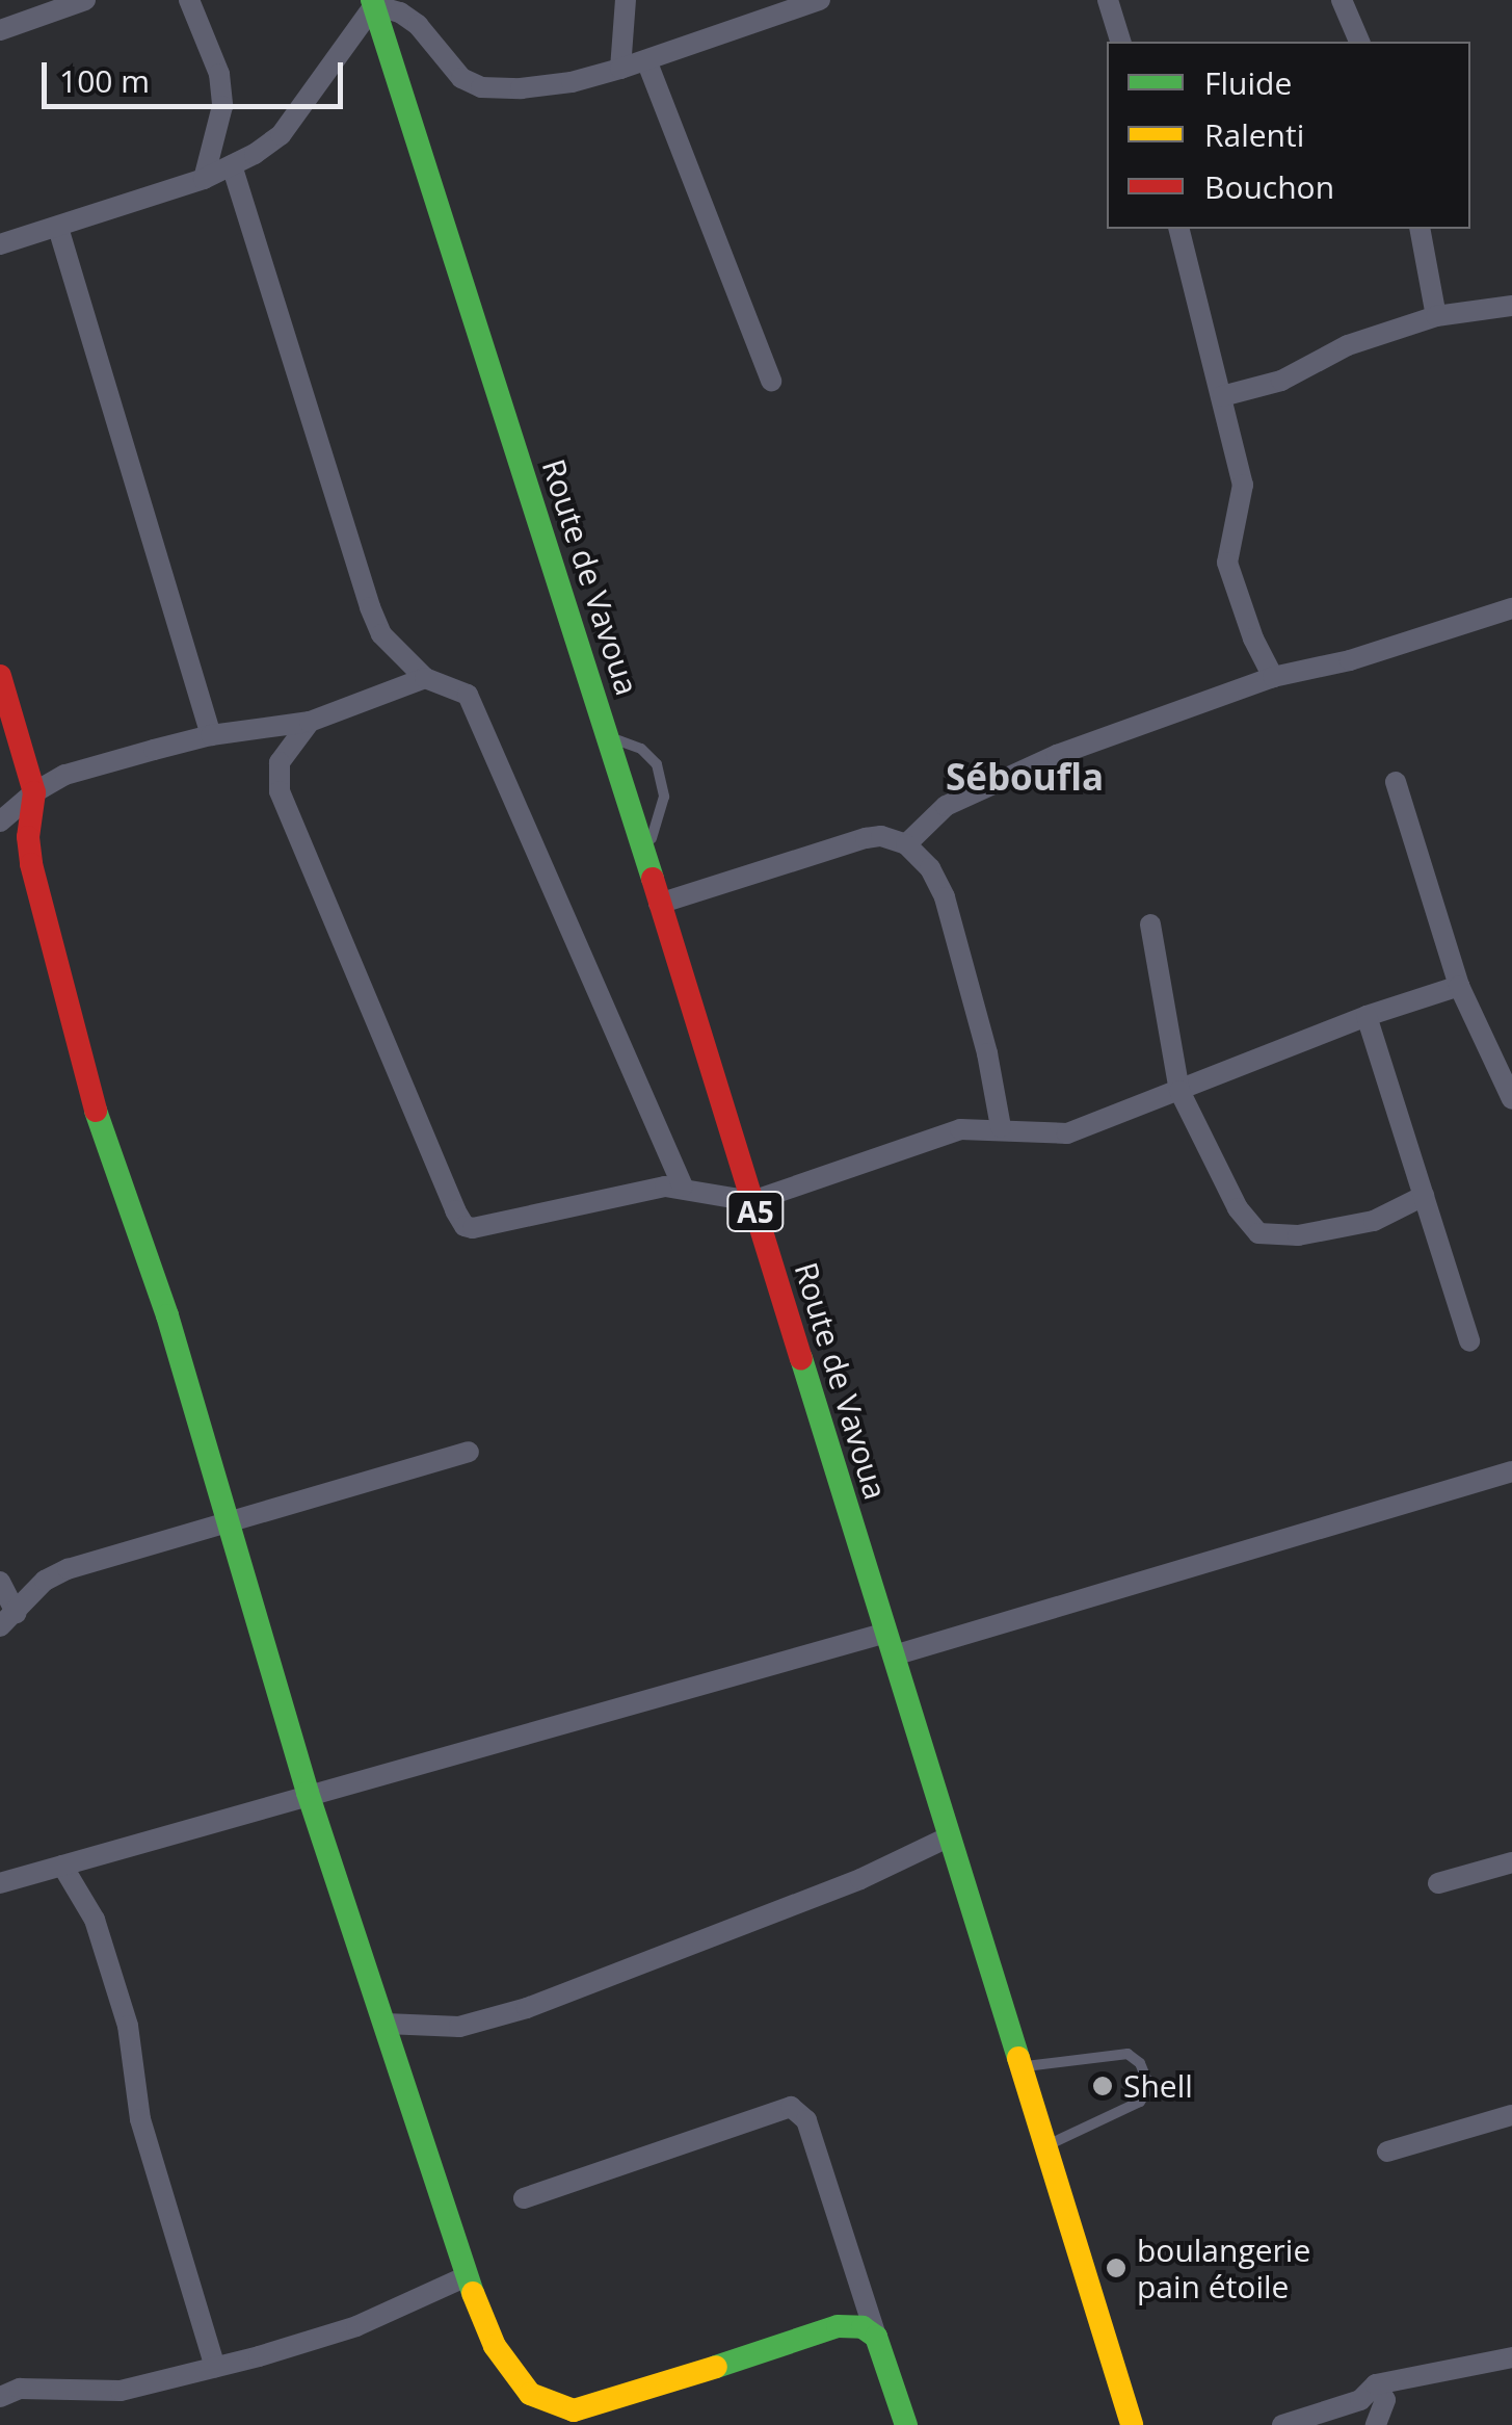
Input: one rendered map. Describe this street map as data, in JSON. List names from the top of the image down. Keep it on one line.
{"streets":{"main road":["Route de Vavoua","A5"]},"districts":["Séboufla"],"places":["Shell","boulangerie pain étoile"],"legend":["Fluide","Ralenti","Bouchon"],"scale_bar":"100 m"}
